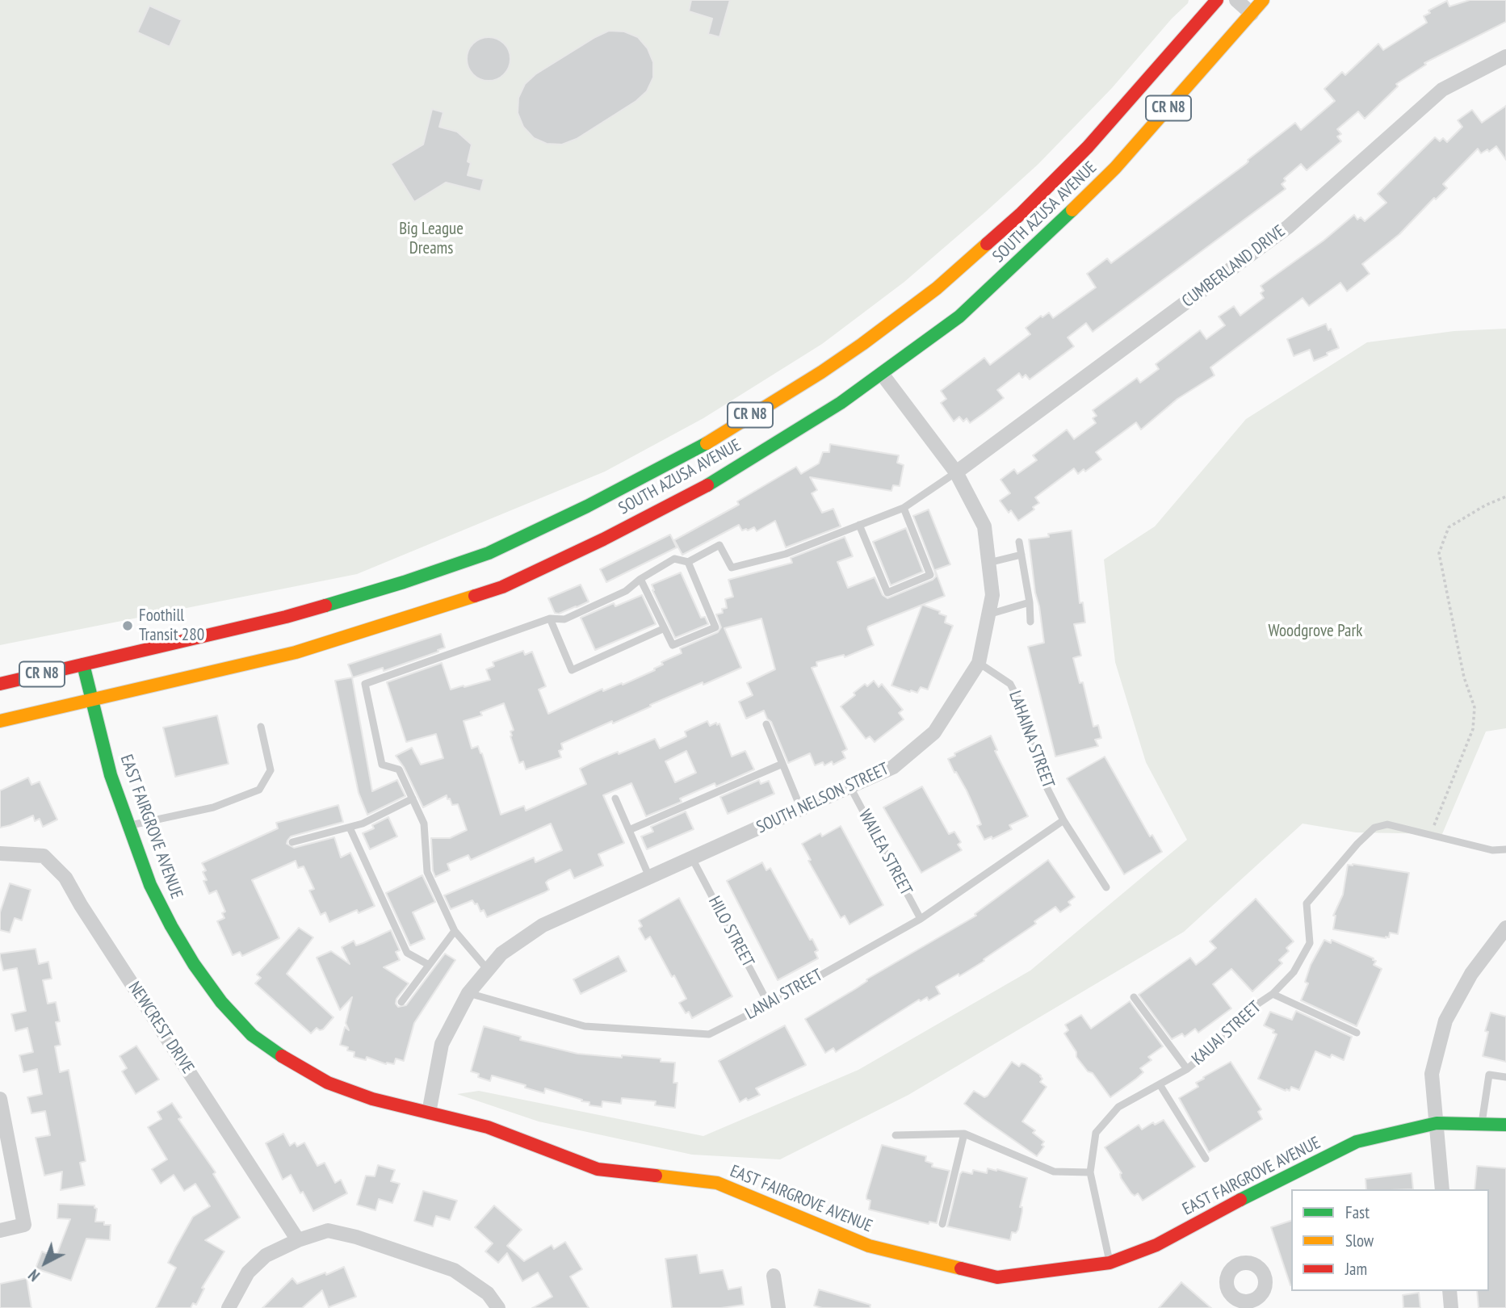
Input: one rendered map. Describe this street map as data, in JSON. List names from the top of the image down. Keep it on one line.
{"streets":{"main road":["CR N8","SOUTH AZUSA AVENUE","EAST FAIRGROVE AVENUE"],"street":["CUMBERLAND DRIVE","SOUTH NELSON STREET","NEWCREST DRIVE"],"lane":["LAHAINA STREET","WAILEA STREET","HILO STREET","LANAI STREET","KAUAI STREET"]},"crossings":[["SOUTH AZUSA AVENUE","SOUTH NELSON STREET"],["SOUTH AZUSA AVENUE","EAST FAIRGROVE AVENUE"],["CUMBERLAND DRIVE","SOUTH NELSON STREET"],["LAHAINA STREET","SOUTH NELSON STREET"],["LAHAINA STREET","LANAI STREET"],["SOUTH NELSON STREET","EAST FAIRGROVE AVENUE"],["SOUTH NELSON STREET","WAILEA STREET"],["SOUTH NELSON STREET","HILO STREET"],["SOUTH NELSON STREET","LANAI STREET"],["EAST FAIRGROVE AVENUE","KAUAI STREET"],["WAILEA STREET","LANAI STREET"],["HILO STREET","LANAI STREET"]],"parks":["Big League Dreams","Woodgrove Park"],"places":["Foothill Transit 280"],"legend":["Fast","Slow","Jam"],"north":"bottom left"}
